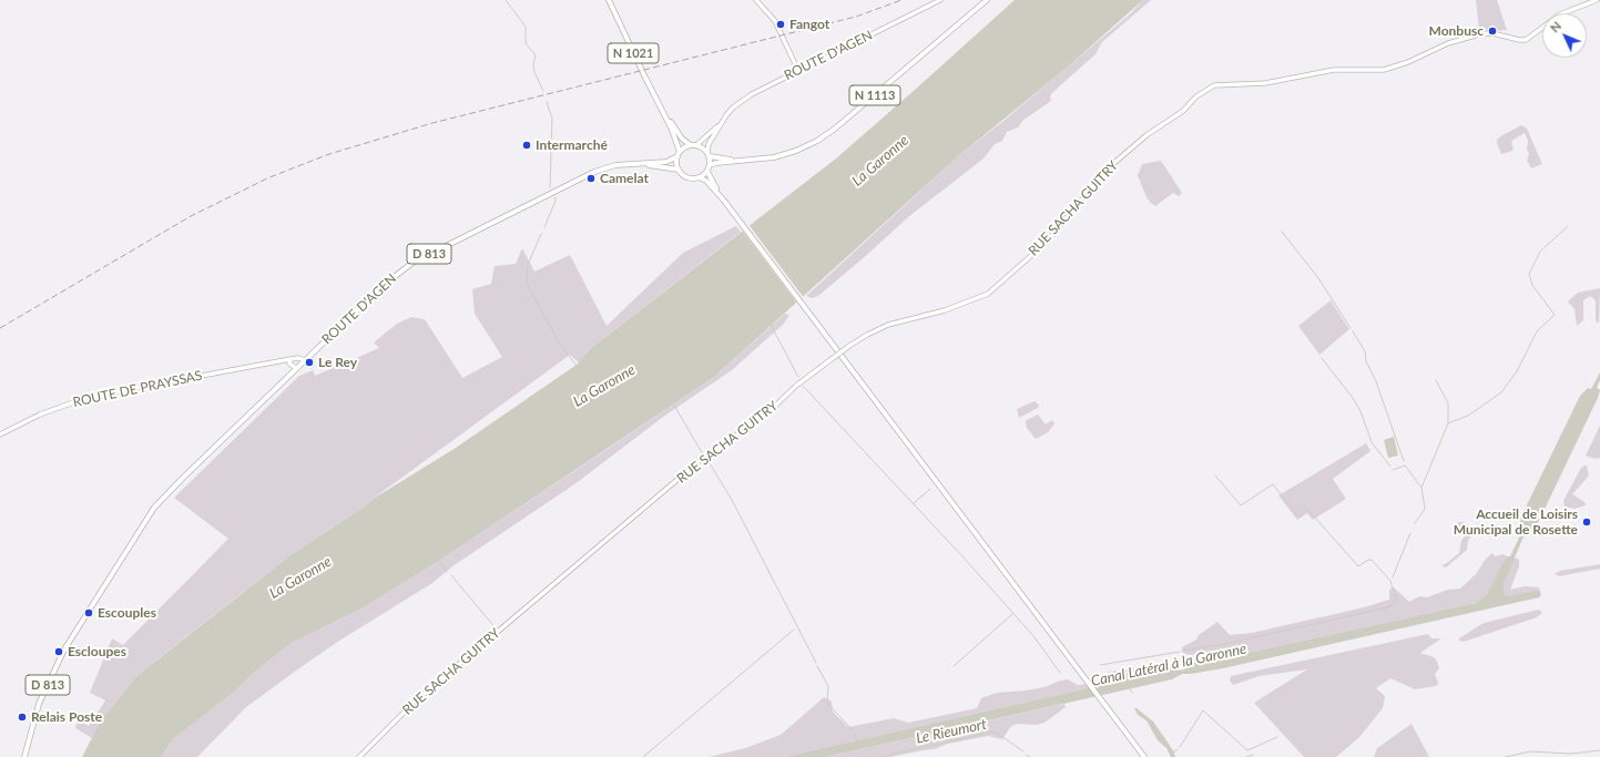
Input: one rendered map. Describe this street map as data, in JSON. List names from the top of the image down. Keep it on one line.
{"streets":{"main road":["N 1021","ROUTE D'AGEN","N 1113","D 813"],"street":["RUE SACHA GUITRY","ROUTE DE PRAYSSAS"]},"crossings":[["N 1021","ROUTE D'AGEN"],["N 1021","N 1113"],["ROUTE D'AGEN","N 1113"]],"water":["La Garonne","Canal Latéral à la Garonne","Le Rieumort"],"places":["Fangot","Monbusc","Intermarché","Camelat","Le Rey","Accueil de Loisirs Municipal de Rosette","Escouples","Escloupes","Relais Poste"],"north":"top left"}
